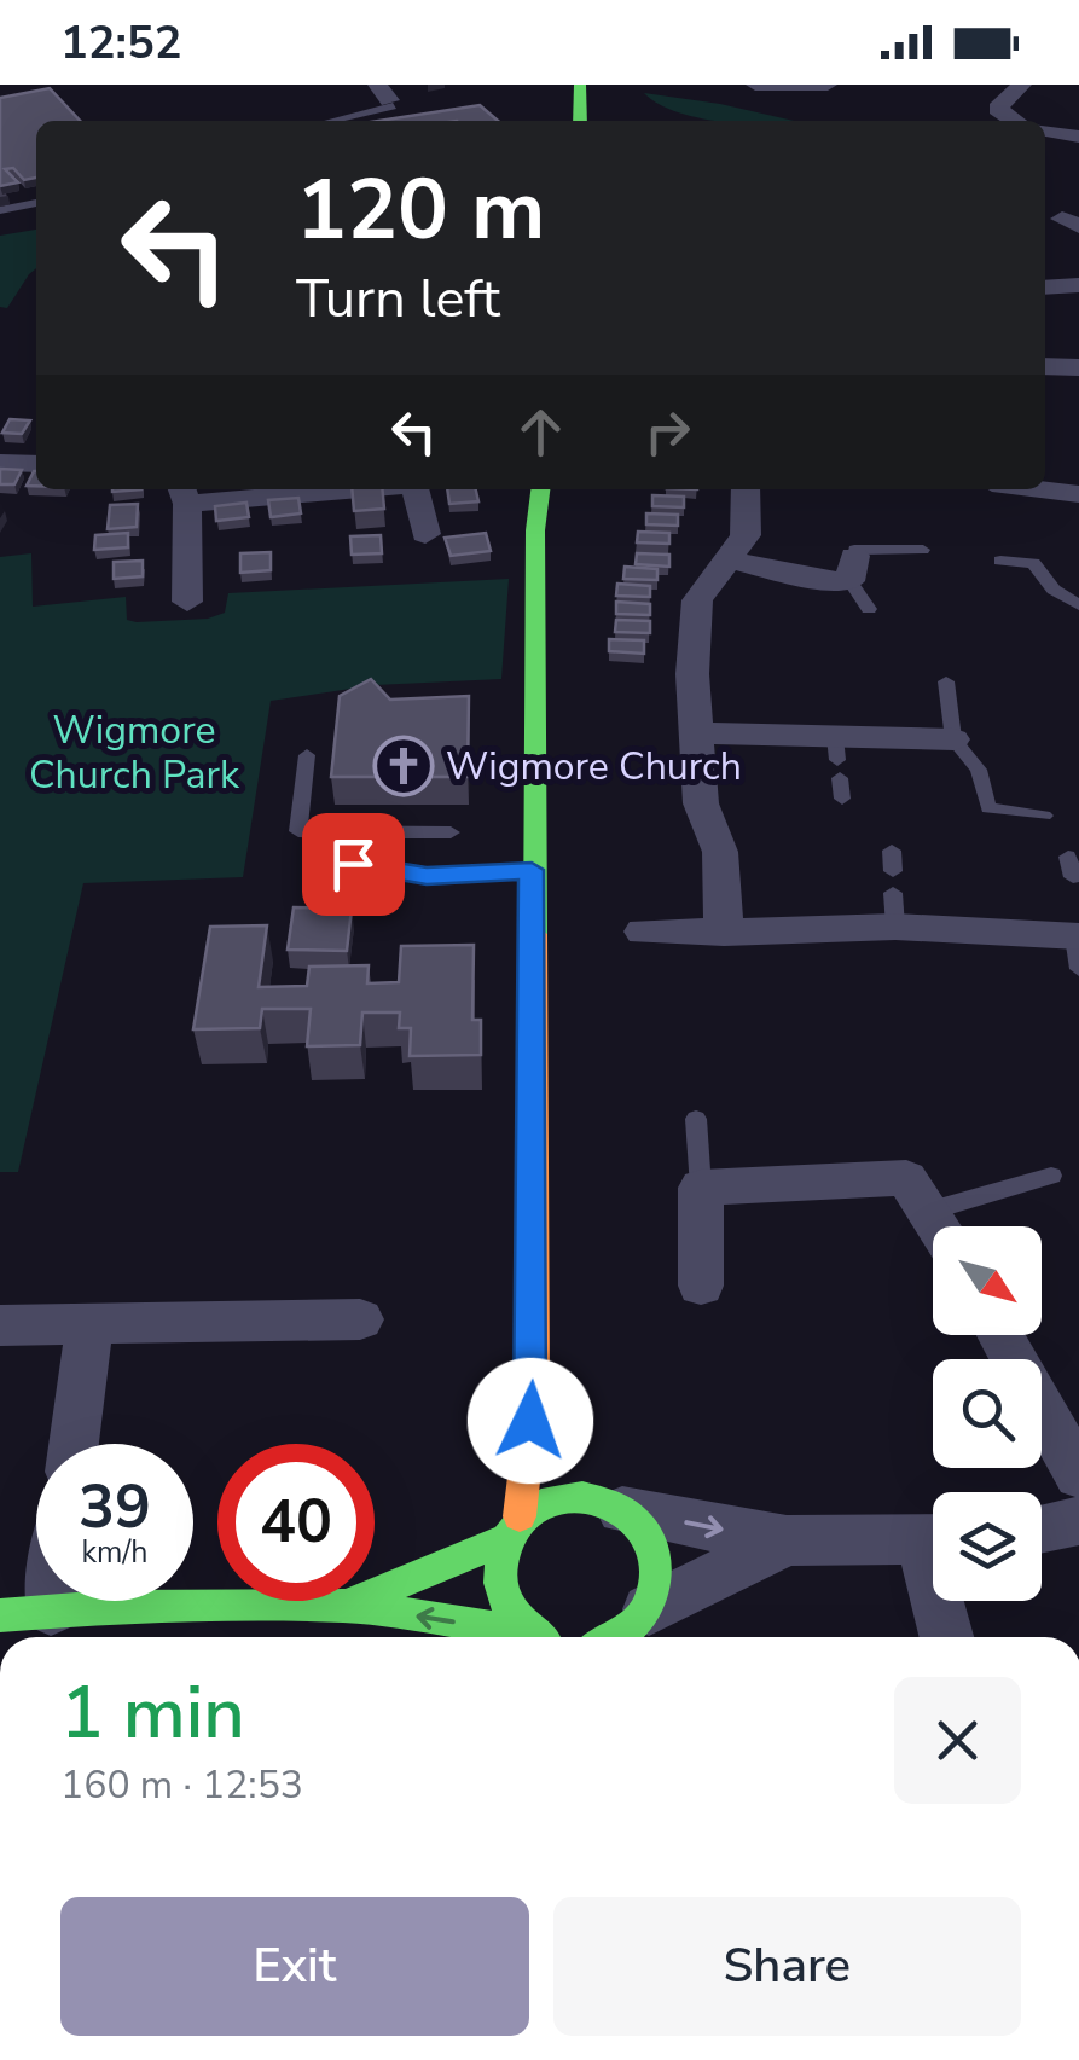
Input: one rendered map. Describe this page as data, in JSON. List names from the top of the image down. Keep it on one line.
{"parks":["Wigmore Church Park"],"places":{"church":["Wigmore Church"]},"north":"bottom right","page":{"status":"12:52","turn":["120 m","Turn left"],"speed":"39 km/h","limit":"40","heading":["1 min","160 m · 12:53"],"buttons":["Exit","Share"]}}
